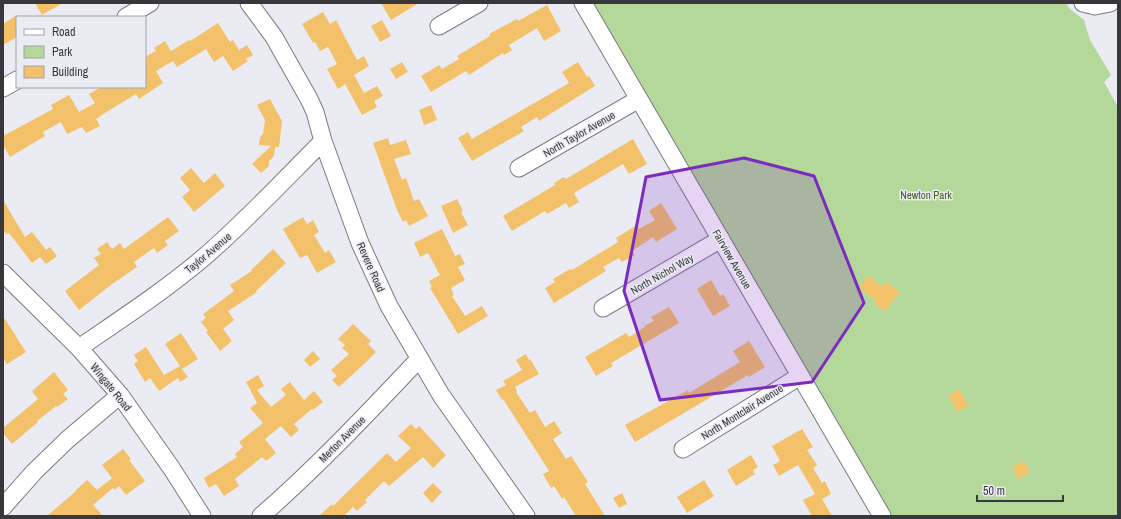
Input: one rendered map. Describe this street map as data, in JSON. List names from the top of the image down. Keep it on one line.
{"streets":{"street":["North Taylor Avenue","Taylor Avenue","Fairview Avenue","Revere Road","North Nichol Way","Wingate Road","North Montclair Avenue","Merton Avenue"]},"crossings":[["North Taylor Avenue","Fairview Avenue"],["Taylor Avenue","Revere Road"],["Taylor Avenue","Wingate Road"],["Fairview Avenue","North Nichol Way"],["Fairview Avenue","North Montclair Avenue"],["Revere Road","Merton Avenue"]],"parks":["Newton Park"],"legend":["Road","Park","Building"],"scale_bar":"50 m"}
